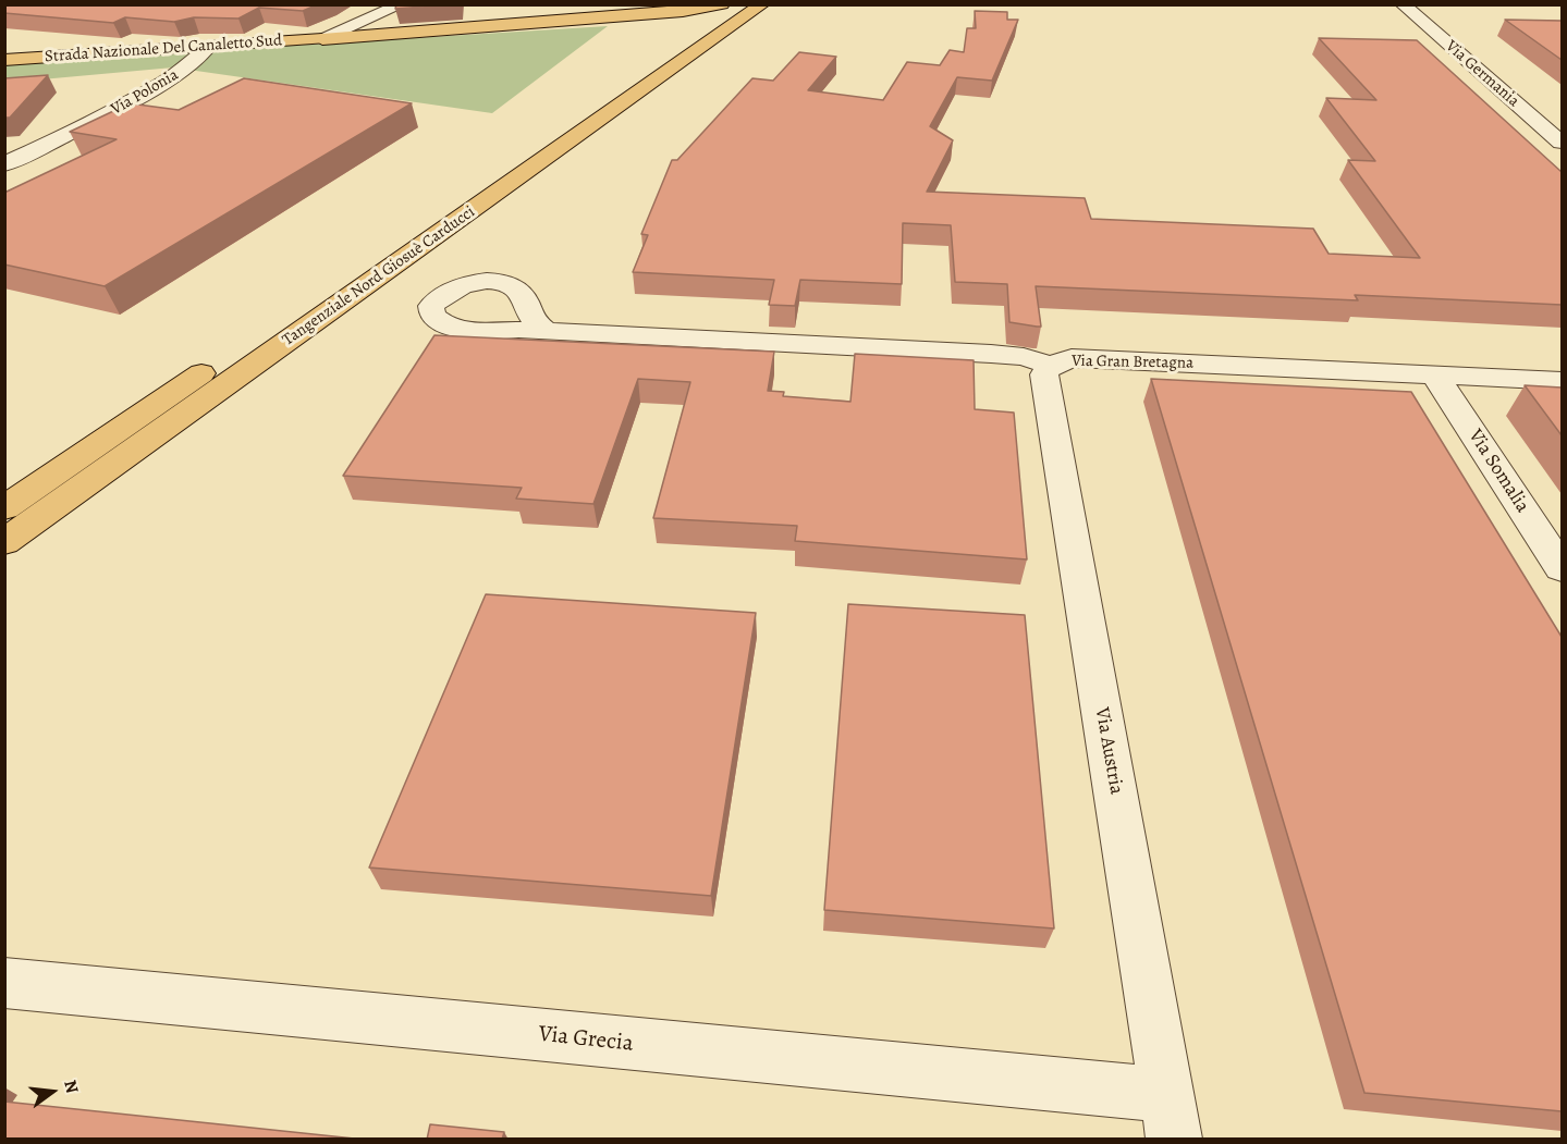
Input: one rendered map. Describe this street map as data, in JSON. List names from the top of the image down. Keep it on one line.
{"streets":{"main road":["Strada Nazionale Del Canaletto Sud","Tangenziale Nord Giosuè Carducci"],"street":["Via Germania","Via Polonia","Via Gran Bretagna","Via Somalia","Via Austria","Via Grecia"]},"crossings":[["Strada Nazionale Del Canaletto Sud","Via Polonia"],["Via Gran Bretagna","Via Somalia"],["Via Gran Bretagna","Via Austria"],["Via Austria","Via Grecia"]],"north":"right"}
